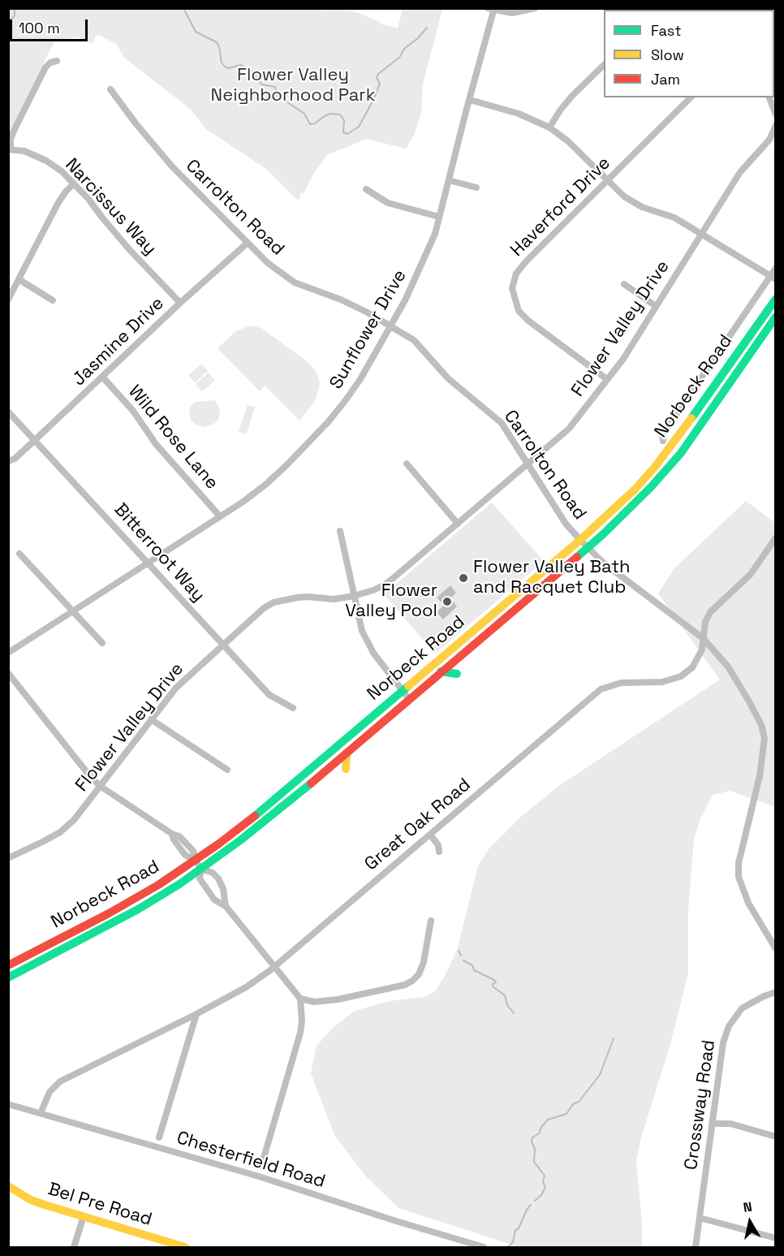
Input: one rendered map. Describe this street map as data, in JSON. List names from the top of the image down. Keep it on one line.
{"streets":{"main road":["Norbeck Road","Bel Pre Road"],"street":["Narcissus Way","Haverford Drive","Carrolton Road","Flower Valley Drive","Sunflower Drive","Jasmine Drive","Wild Rose Lane","Bitterroot Way","Great Oak Road","Crossway Road","Chesterfield Road"]},"crossings":[["Narcissus Way","Jasmine Drive"],["Haverford Drive","Flower Valley Drive"],["Carrolton Road","Flower Valley Drive"],["Carrolton Road","Sunflower Drive"],["Carrolton Road","Jasmine Drive"],["Carrolton Road","Norbeck Road"],["Carrolton Road","Great Oak Road"],["Flower Valley Drive","Bitterroot Way"],["Sunflower Drive","Wild Rose Lane"],["Sunflower Drive","Bitterroot Way"],["Jasmine Drive","Wild Rose Lane"],["Jasmine Drive","Bitterroot Way"],["Great Oak Road","Chesterfield Road"]],"parks":["Flower Valley Neighborhood Park"],"places":["Flower Valley Bath and Racquet Club","Flower Valley Pool"],"legend":["Fast","Slow","Jam"],"scale_bar":"100 m","north":"top"}
